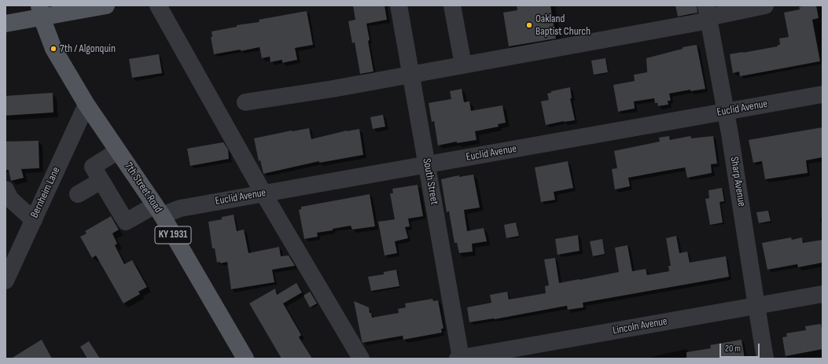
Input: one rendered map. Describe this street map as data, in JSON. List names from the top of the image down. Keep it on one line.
{"streets":{"main road":["7th Street Road","KY 1931"],"street":["Euclid Avenue","South Street","Sharp Avenue","Bernheim Lane","Lincoln Avenue"]},"crossings":[["Euclid Avenue","South Street"],["Euclid Avenue","Sharp Avenue"],["Euclid Avenue","7th Street Road"],["South Street","Lincoln Avenue"],["Sharp Avenue","Lincoln Avenue"],["7th Street Road","Bernheim Lane"]],"places":["Oakland Baptist Church","7th / Algonquin"],"scale_bar":"20 m"}
